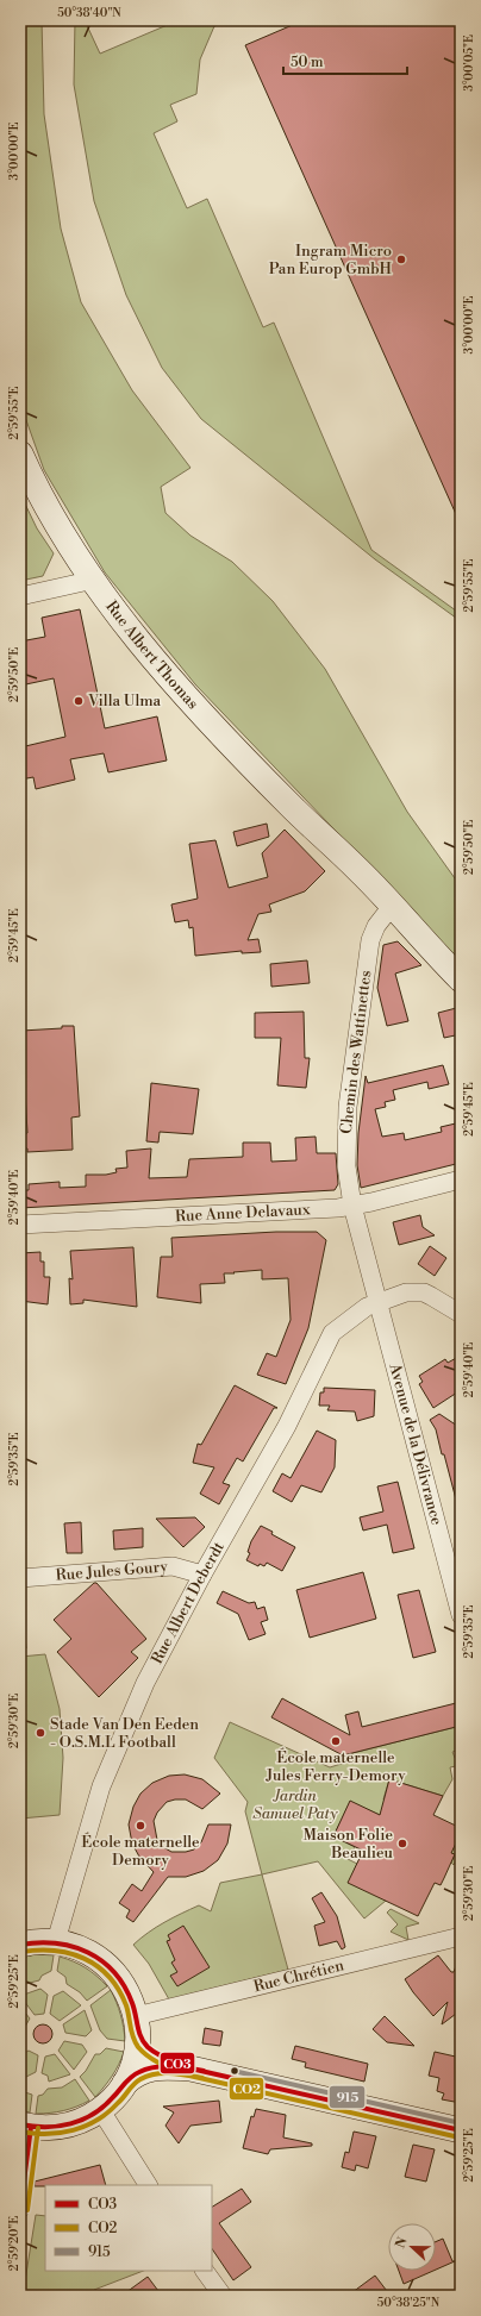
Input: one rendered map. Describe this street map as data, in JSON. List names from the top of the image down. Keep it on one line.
{"streets":{"street":["Rue Albert Thomas","Chemin des Wattinettes","Rue Anne Delavaux","Avenue de la Délivrance","Rue Jules Goury","Rue Albert Deberdt","Rue Chrétien"]},"crossings":[["Rue Albert Thomas","Chemin des Wattinettes"],["Chemin des Wattinettes","Rue Anne Delavaux"],["Chemin des Wattinettes","Avenue de la Délivrance"],["Chemin des Wattinettes","Rue Albert Deberdt"],["Avenue de la Délivrance","Rue Albert Deberdt"],["Rue Jules Goury","Rue Albert Deberdt"]],"parks":["Jardin Samuel Paty"],"places":["Ingram Micro Pan Europ GmbH","Villa Ulma","Stade Van Den Eeden - O.S.M.L Football","École maternelle Jules Ferry-Demory","École maternelle Demory","Maison Folie Beaulieu"],"lines":["transit line CO3","transit line CO2","transit line 915"],"legend":["CO3","CO2","915"],"scale_bar":"50 m","north":"left","coordinates":["50°38'40\"N","3°00'05\"E","3°00'00\"E","2°59'55\"E","2°59'50\"E","2°59'45\"E","2°59'40\"E","2°59'35\"E","2°59'30\"E","2°59'25\"E","2°59'20\"E","50°38'25\"N"]}
